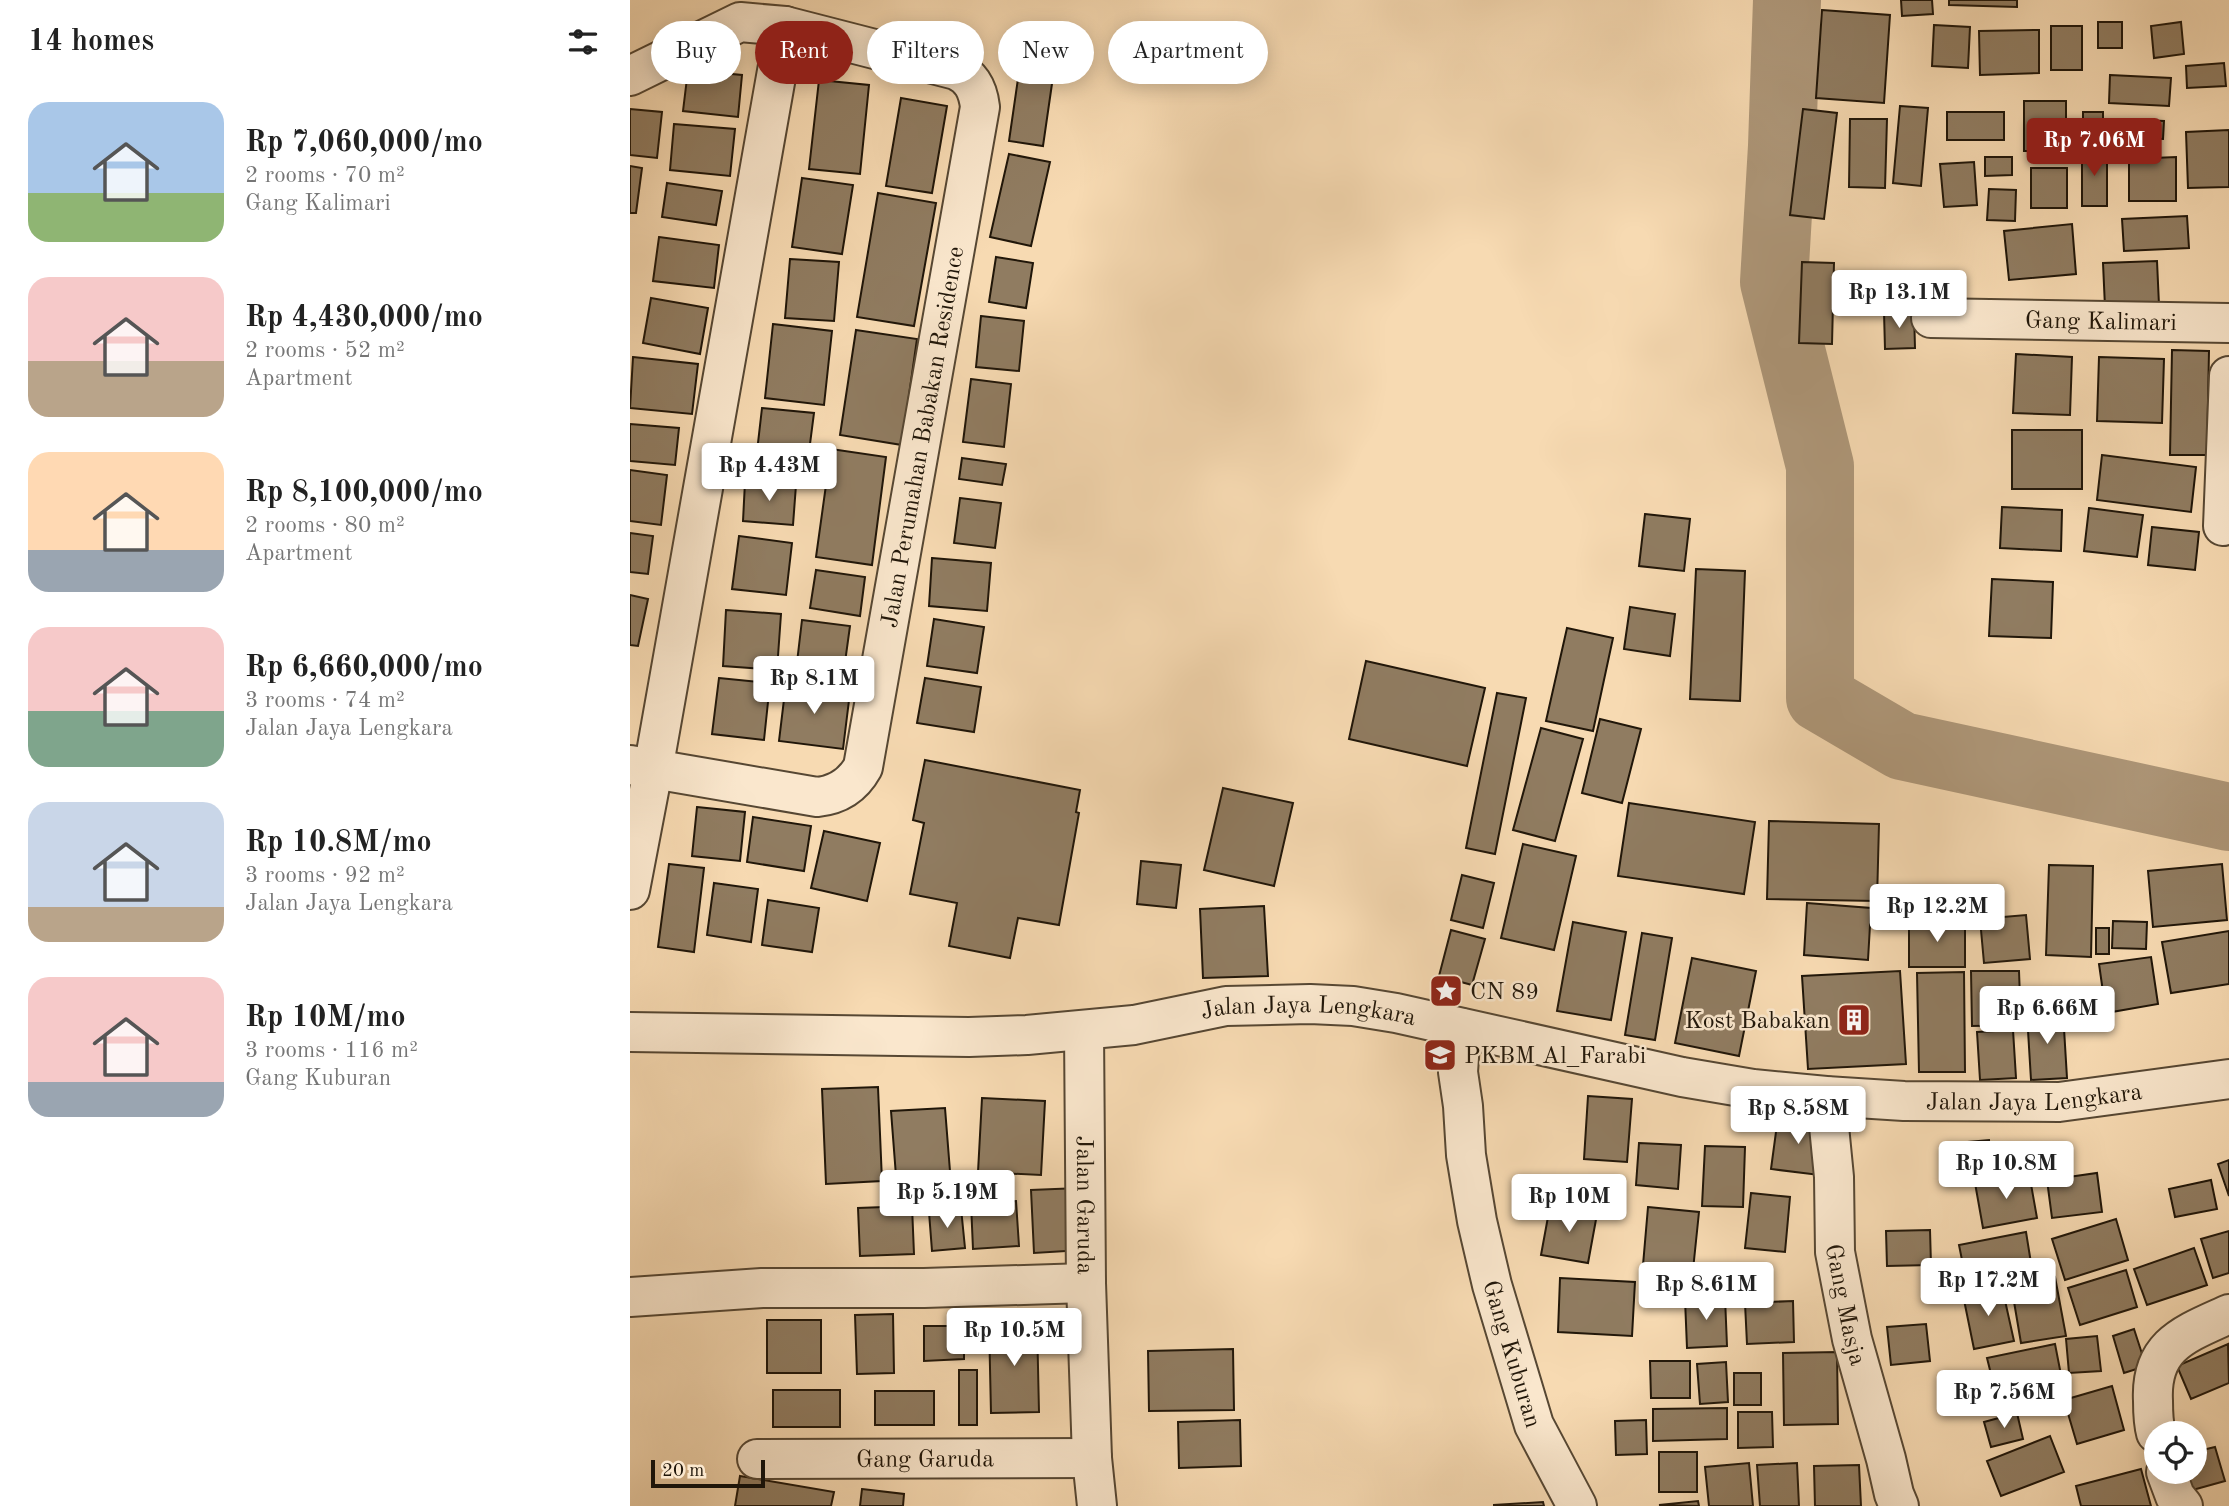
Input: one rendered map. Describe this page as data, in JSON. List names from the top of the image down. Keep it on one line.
{"streets":{"street":["Gang Kalimari","Jalan Perumahan Babakan Residence","Jalan Jaya Lengkara","Jalan Garuda","Gang Masja","Gang Kuburan","Gang Garuda"]},"crossings":[["Jalan Jaya Lengkara","Jalan Garuda"],["Jalan Jaya Lengkara","Gang Masja"],["Jalan Jaya Lengkara","Gang Kuburan"],["Jalan Garuda","Gang Garuda"]],"places":{"place":["CN 89"],"building":["Kost Babakan"],"school or university":["PKBM Al_Farabi"]},"scale_bar":"20 m","page":{"heading":"14 homes","chip":["Buy","Rent","Filters","New","Apartment"],"list":[{"name":"Rp 7,060,000/mo","note":"2 rooms · 70 m² · Gang Kalimari"},{"name":"Rp 4,430,000/mo","note":"2 rooms · 52 m² · Apartment"},{"name":"Rp 8,100,000/mo","note":"2 rooms · 80 m² · Apartment"},{"name":"Rp 6,660,000/mo","note":"3 rooms · 74 m² · Jalan Jaya Lengkara"},{"name":"Rp 10.8M/mo","note":"3 rooms · 92 m² · Jalan Jaya Lengkara"},{"name":"Rp 10M/mo","note":"3 rooms · 116 m² · Gang Kuburan"}],"price":["Rp 7.06M","Rp 13.1M","Rp 4.43M","Rp 8.1M","Rp 12.2M","Rp 6.66M","Rp 8.58M","Rp 10.8M","Rp 5.19M","Rp 10M","Rp 17.2M","Rp 8.61M","Rp 10.5M","Rp 7.56M"],"scale":"20 m"}}
